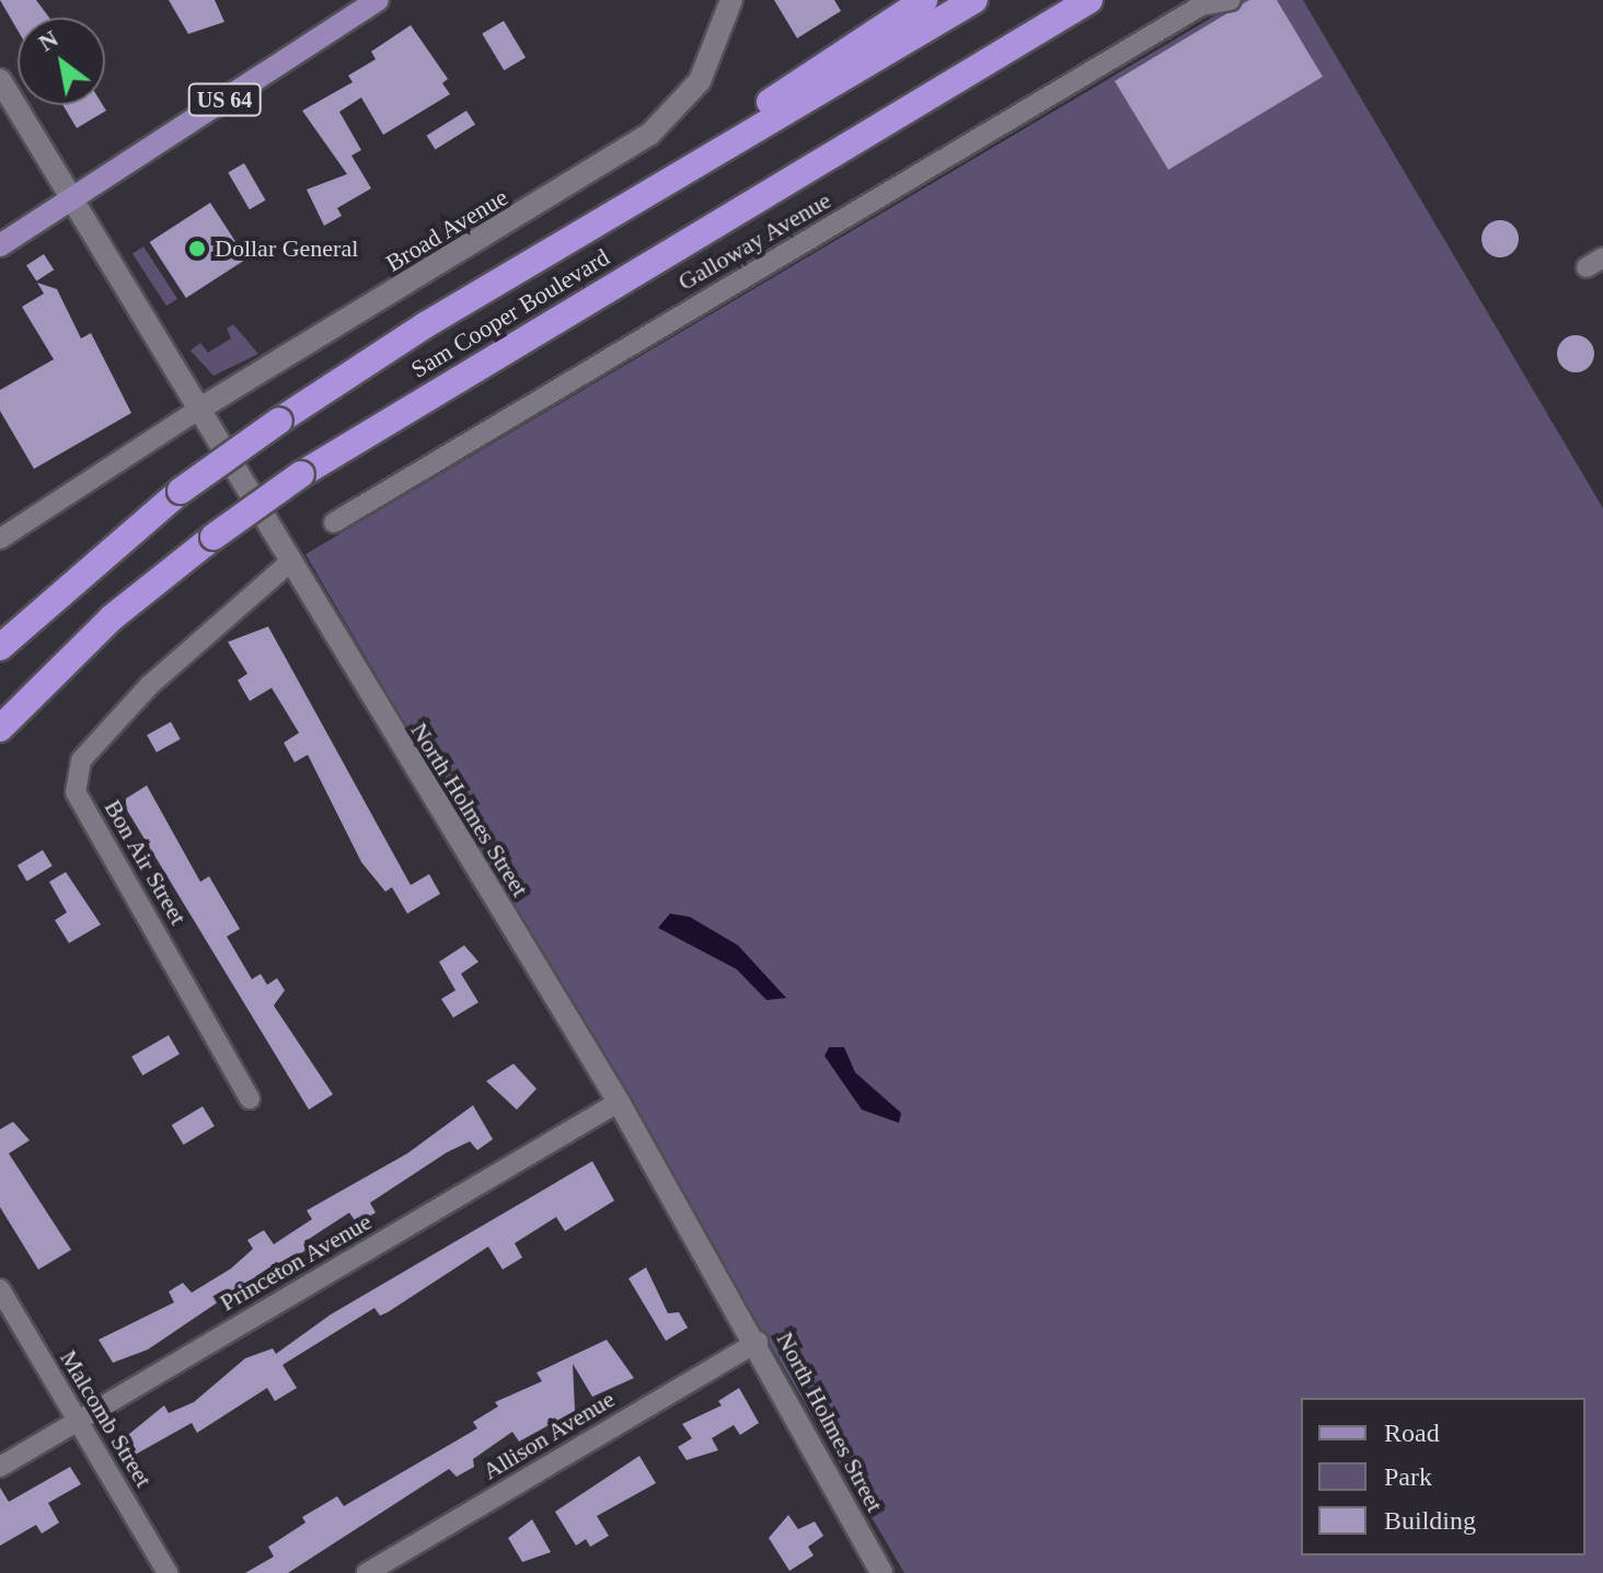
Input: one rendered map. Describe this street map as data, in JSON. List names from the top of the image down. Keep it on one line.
{"streets":{"highway":["Sam Cooper Boulevard"],"main road":["US 64","Broad Avenue","North Holmes Street"],"street":["Galloway Avenue","Bon Air Street","Princeton Avenue","Malcomb Street","Allison Avenue"]},"crossings":[["US 64","North Holmes Street"],["Broad Avenue","North Holmes Street"],["North Holmes Street","Bon Air Street"],["North Holmes Street","Princeton Avenue"],["North Holmes Street","Allison Avenue"],["Princeton Avenue","Malcomb Street"]],"places":["Dollar General"],"legend":["Road","Park","Building"],"north":"top left"}
